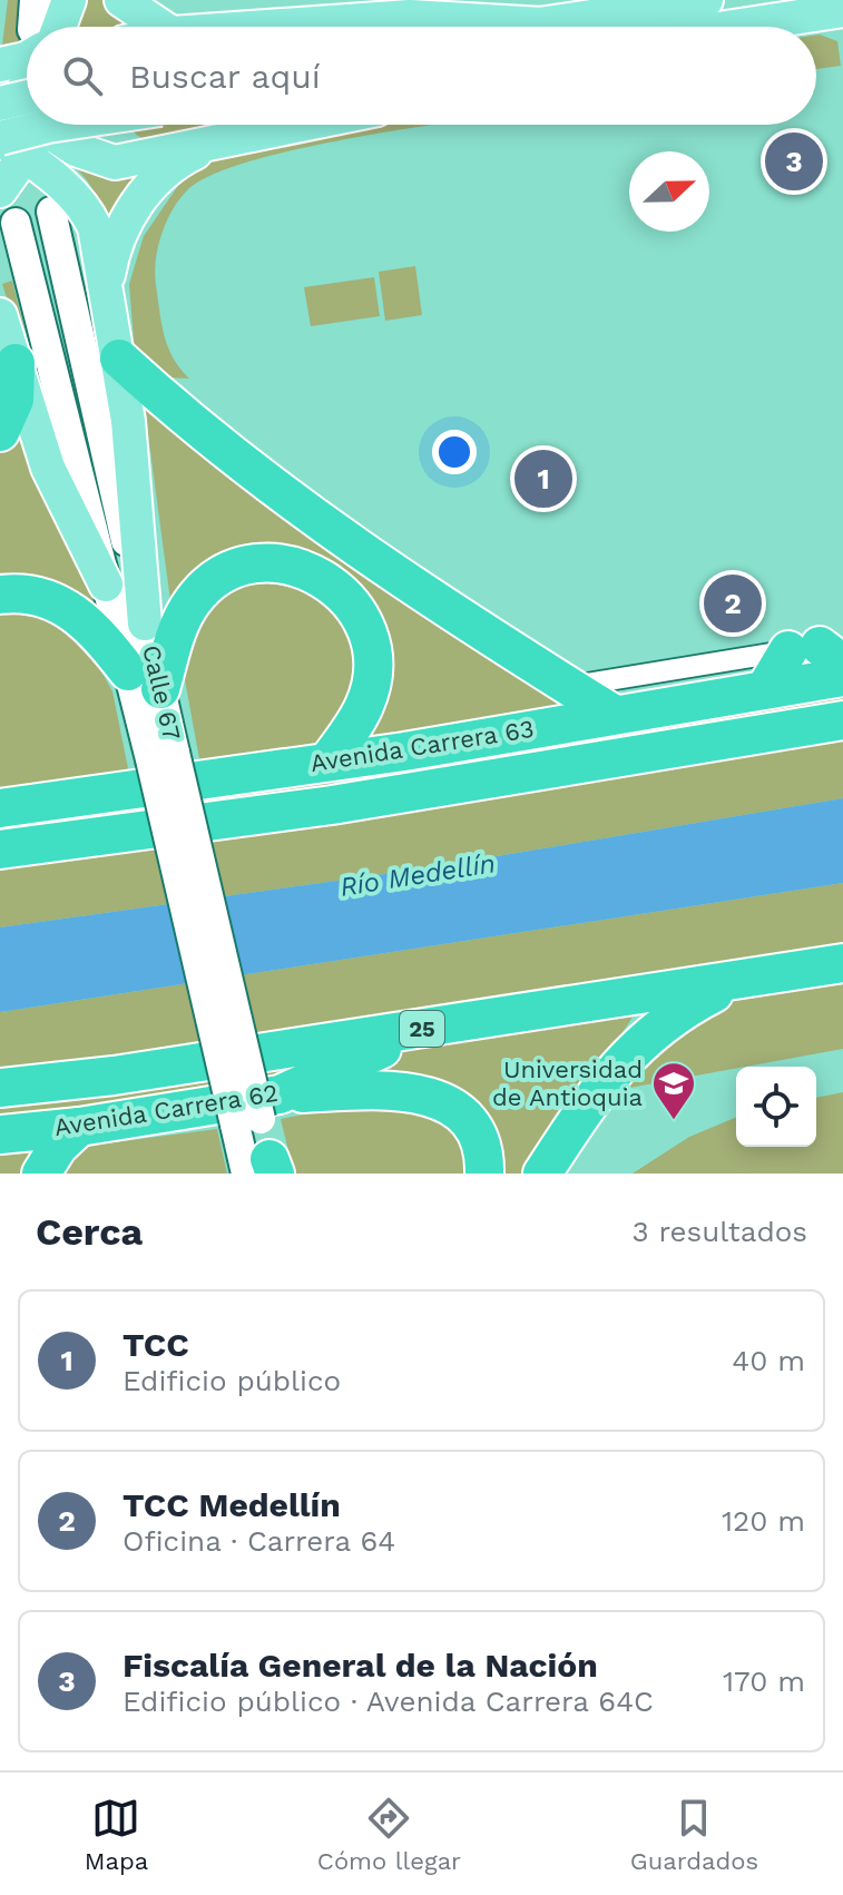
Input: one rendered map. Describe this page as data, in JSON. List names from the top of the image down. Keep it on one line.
{"streets":{"highway":["Avenida Carrera 63","25","Avenida Carrera 62"],"main road":["Calle 67"]},"crossings":[["Calle 67","Avenida Carrera 62"]],"water":["Río Medellín"],"places":{"school or university":["Universidad de Antioquia"]},"north":"right","page":{"search":"Buscar aquí","pins":["3","1","2"],"heading":["Cerca","3 resultados"],"list":[{"mark":"1","name":"TCC","note":"Edificio público","value":"40 m"},{"mark":"2","name":"TCC Medellín","note":"Oficina · Carrera 64","value":"120 m"},{"mark":"3","name":"Fiscalía General de la Nación","note":"Edificio público · Avenida Carrera 64C","value":"170 m"}],"nav":["Mapa","Cómo llegar","Guardados"]}}
